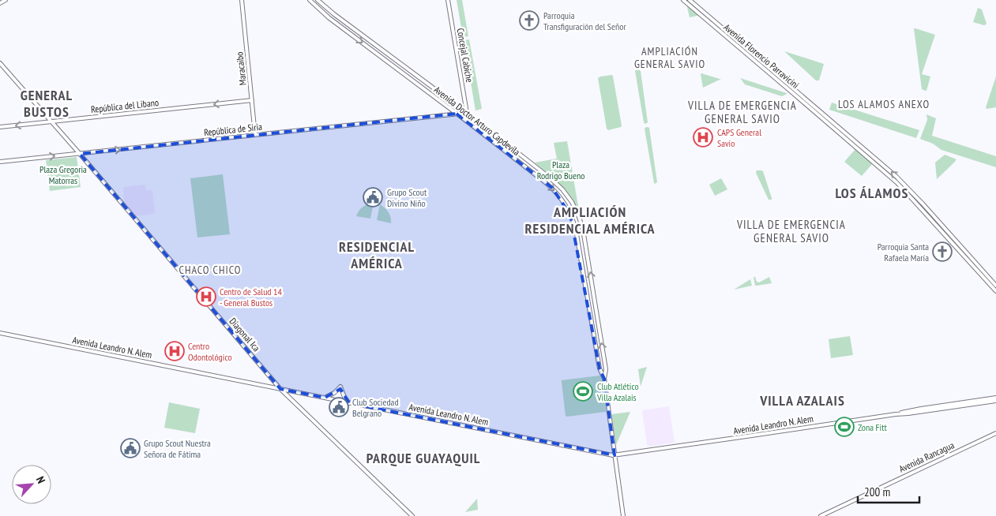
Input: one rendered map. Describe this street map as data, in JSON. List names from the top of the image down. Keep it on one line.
{"streets":{"main road":["Concejal Cabiche","Avenida Florencio Parravicini","Maracaibo","República del Libano","Avenida Doctor Arturo Capdevila","República de Siria","Diagonal Ica","Avenida Leandro N. Alem","Avenida Rancagua"]},"crossings":[["Concejal Cabiche","Avenida Doctor Arturo Capdevila"],["Concejal Cabiche","República de Siria"],["Maracaibo","República del Libano"],["Maracaibo","República de Siria"],["República del Libano","Diagonal Ica"],["Avenida Doctor Arturo Capdevila","República de Siria"],["Avenida Doctor Arturo Capdevila","Avenida Leandro N. Alem"],["República de Siria","Diagonal Ica"],["Diagonal Ica","Avenida Leandro N. Alem"]],"one_way":["República del Libano","República de Siria"],"districts":["AMPLIACIÓN GENERAL SAVIO","GENERAL BUSTOS","LOS ALAMOS ANEXO","VILLA DE EMERGENCIA GENERAL SAVIO","LOS ÁLAMOS","AMPLIACIÓN RESIDENCIAL AMÉRICA","VILLA DE EMERGENCIA GENERAL SAVIO","RESIDENCIAL AMÉRICA","CHACO CHICO","VILLA AZALAIS","PARQUE GUAYAQUIL"],"parks":["Plaza Rodrigo Bueno","Plaza Gregoria Matorras"],"places":{"church":["Parroquia Transfiguración del Señor","Parroquia Santa Rafaela María"],"hospital":["CAPS General Savio","Centro de Salud 14 - General Bustos","Centro Odontológico"],"public building":["Grupo Scout Divino Niño","Club Sociedad Belgrano","Grupo Scout Nuestra Señora de Fátima"],"sports":["Club Atlético Villa Azalais","Zona Fitt"]},"scale_bar":"200 m","north":"top right"}
